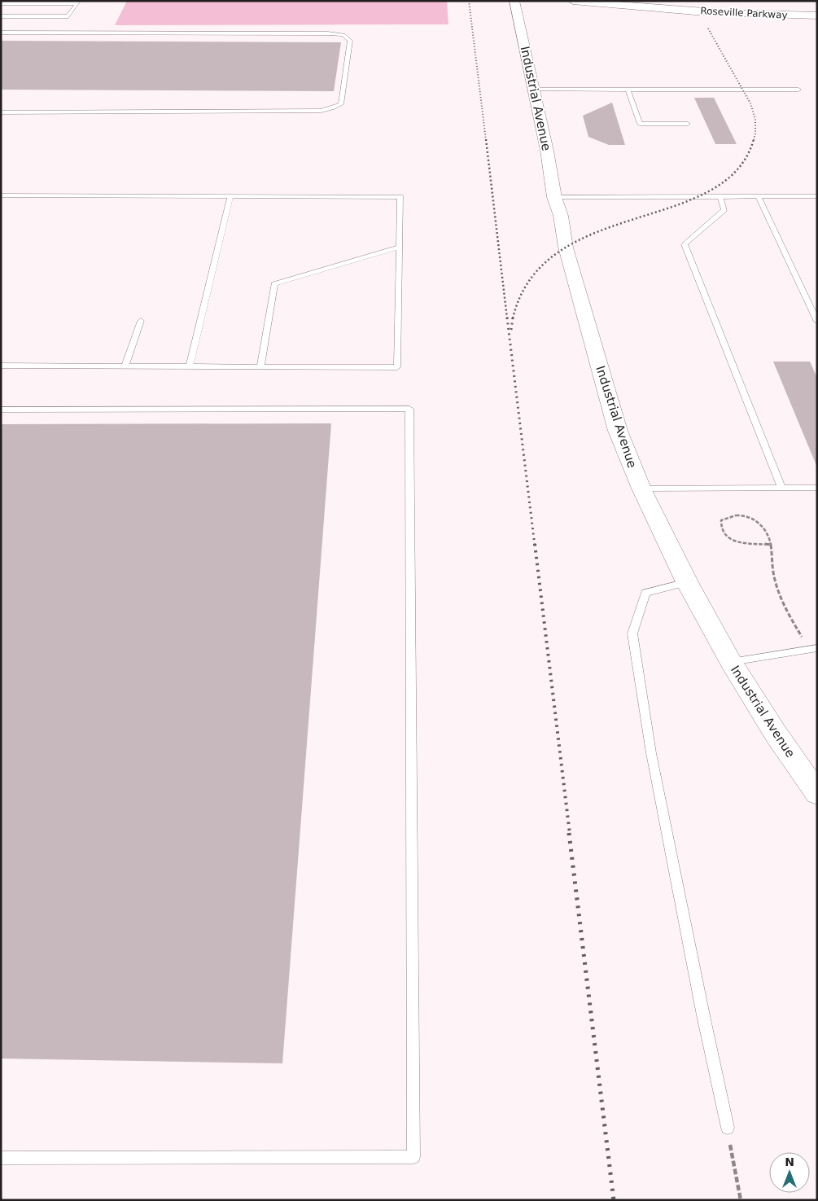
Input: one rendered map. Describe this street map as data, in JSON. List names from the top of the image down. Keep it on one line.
{"streets":{"street":["Roseville Parkway","Industrial Avenue"]},"north":"top"}
